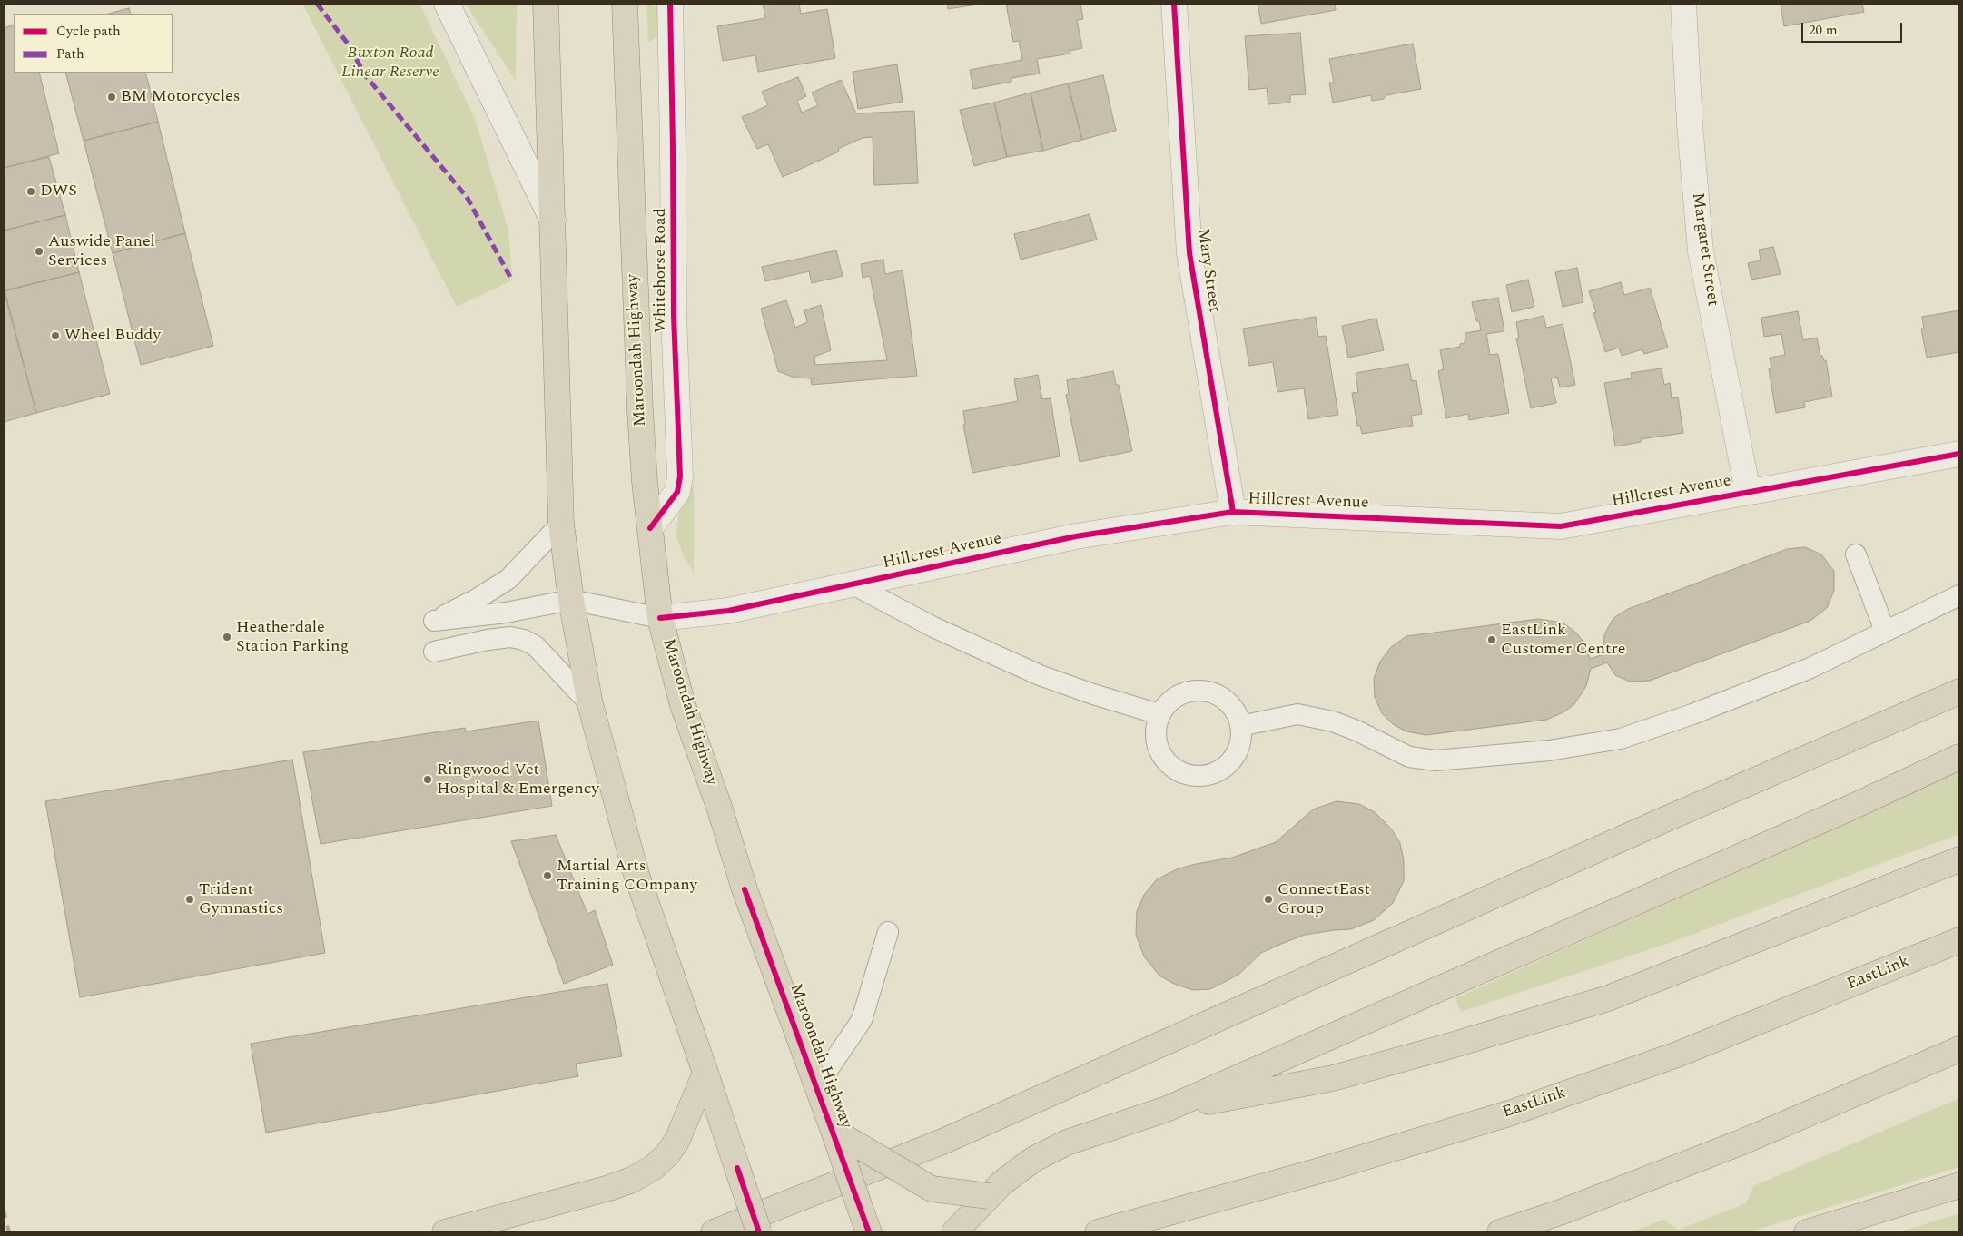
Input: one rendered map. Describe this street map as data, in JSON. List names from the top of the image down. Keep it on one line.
{"streets":{"highway":["Maroondah Highway","EastLink"],"street":["Margaret Street","Whitehorse Road","Mary Street","Hillcrest Avenue"]},"crossings":[["Margaret Street","Hillcrest Avenue"],["Whitehorse Road","Maroondah Highway"],["Mary Street","Hillcrest Avenue"],["Maroondah Highway","Hillcrest Avenue"]],"parks":["Buxton Road Linear Reserve"],"places":["BM Motorcycles","DWS","Auswide Panel Services","Wheel Buddy","Heatherdale Station Parking","EastLink Customer Centre","Ringwood Vet Hospital & Emergency","Martial Arts Training COmpany","Trident Gymnastics","ConnectEast Group"],"legend":["Cycle path","Path"],"scale_bar":"20 m"}
